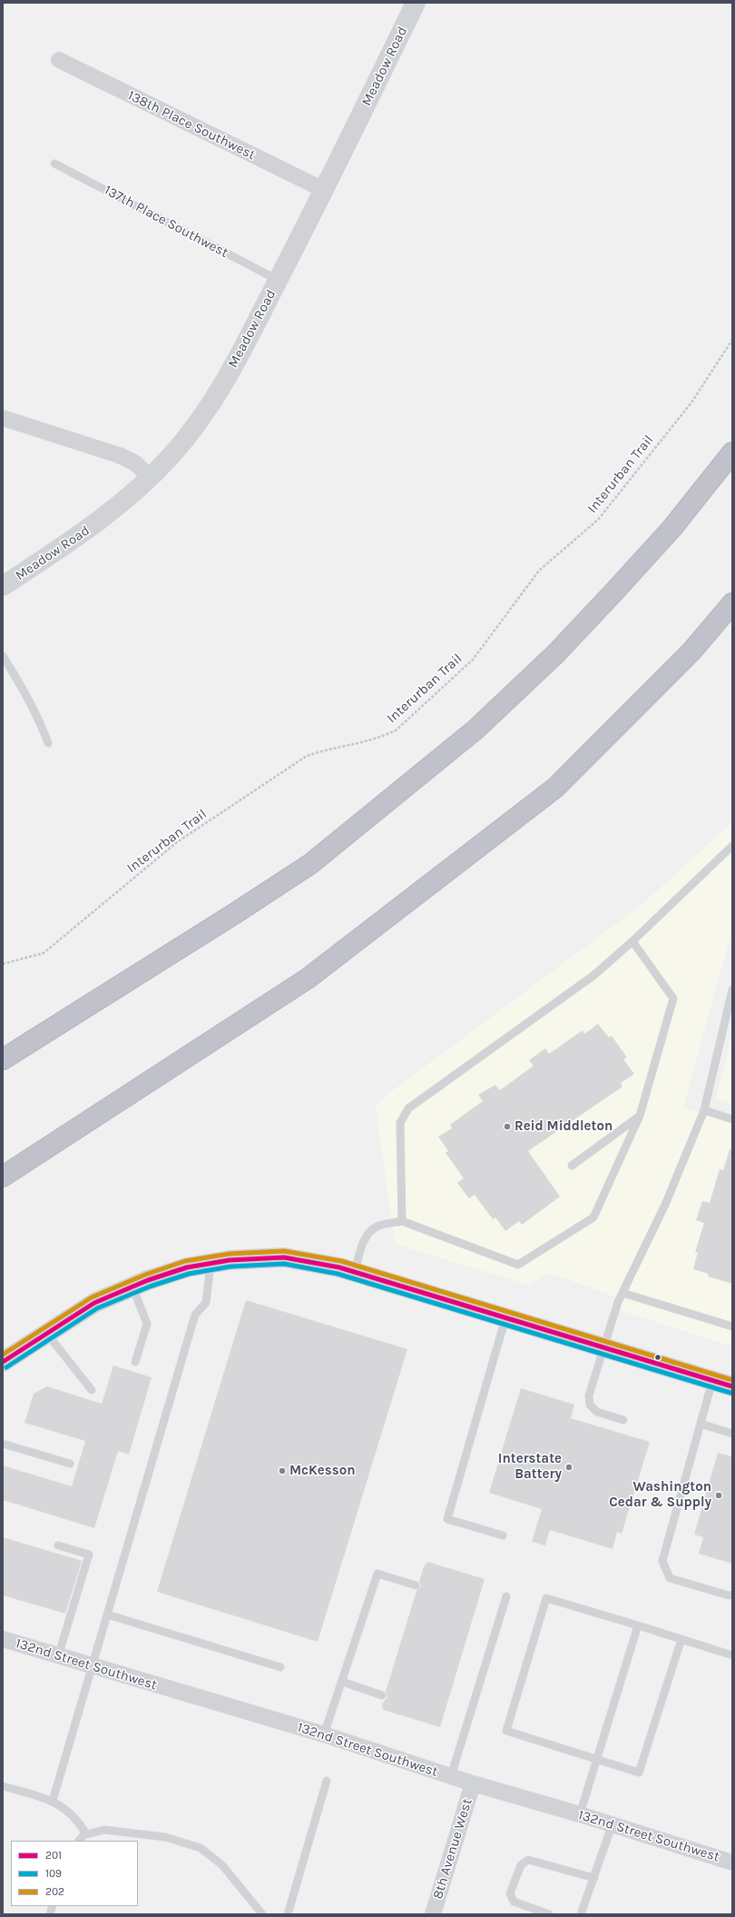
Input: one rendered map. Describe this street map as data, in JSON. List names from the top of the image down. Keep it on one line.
{"streets":{"street":["Meadow Road","138th Place Southwest","132nd Street Southwest","8th Avenue West"],"lane":["137th Place Southwest"],"path":["Interurban Trail"]},"crossings":[["Meadow Road","138th Place Southwest"],["Meadow Road","137th Place Southwest"],["132nd Street Southwest","8th Avenue West"]],"places":["Reid Middleton","Interstate Battery","McKesson","Washington Cedar & Supply"],"lines":["transit line 202","transit line 201","transit line 109"],"legend":["201","109","202"]}
